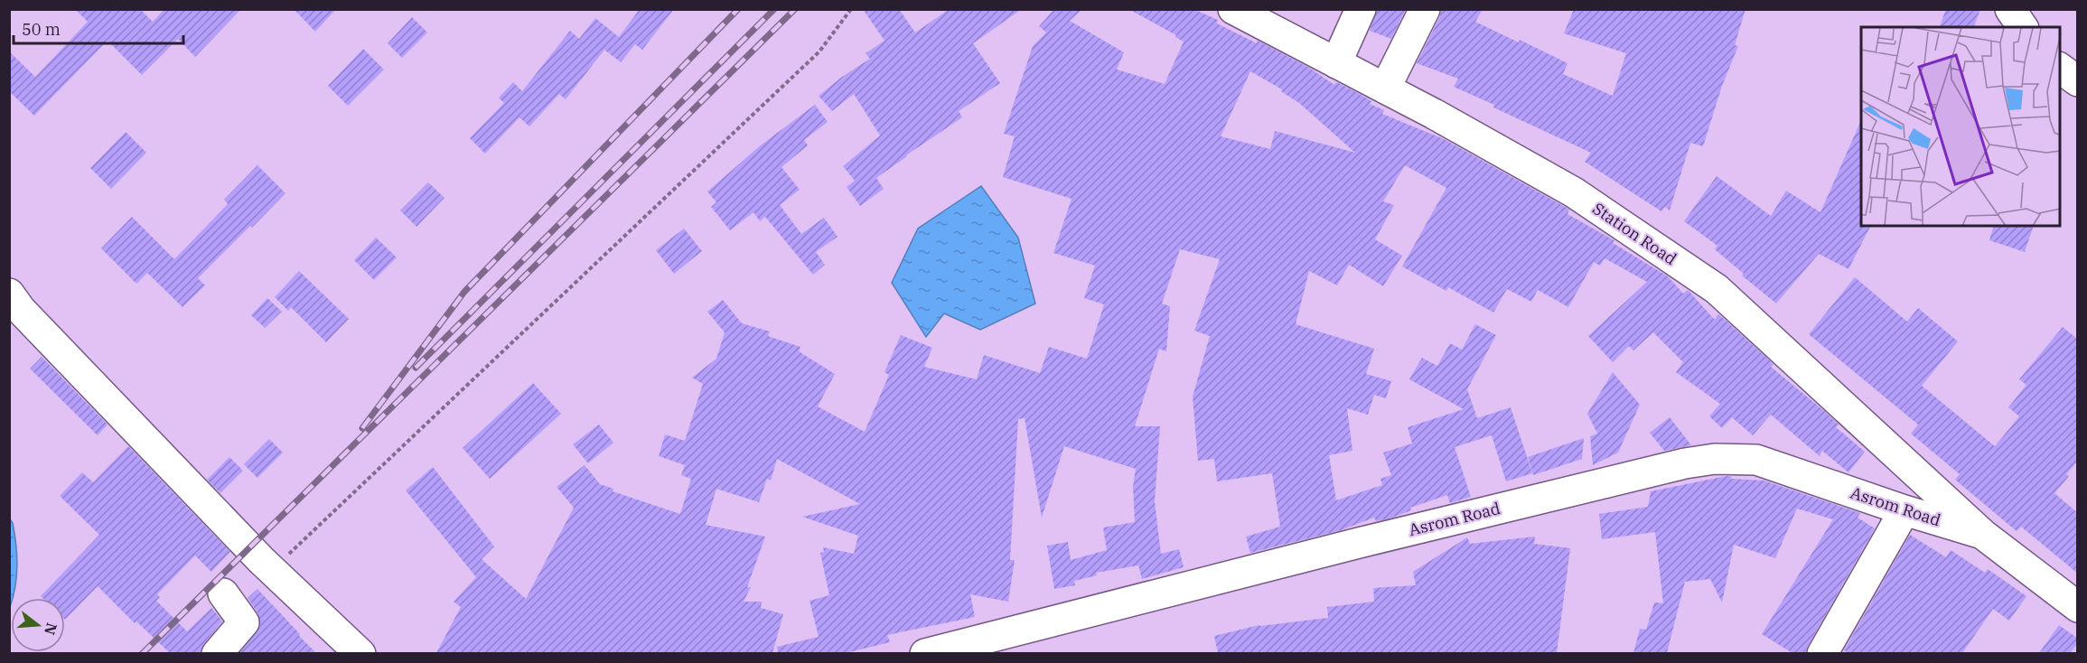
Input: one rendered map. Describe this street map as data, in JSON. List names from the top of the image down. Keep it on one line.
{"streets":{"street":["Station Road","Asrom Road"]},"crossings":[["Station Road","Asrom Road"]],"scale_bar":"50 m","north":"right"}
